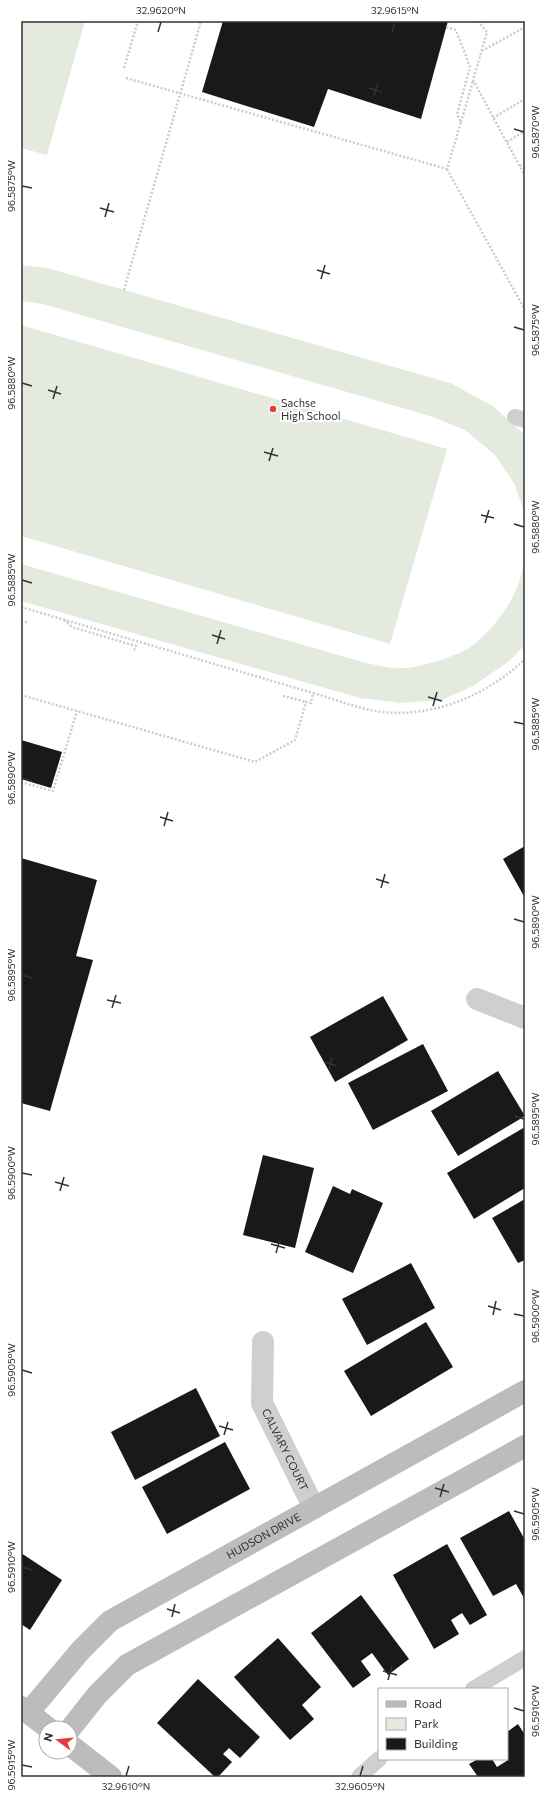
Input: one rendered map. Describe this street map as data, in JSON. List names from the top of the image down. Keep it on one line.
{"streets":{"street":["CALVARY COURT","HUDSON DRIVE"]},"crossings":[["CALVARY COURT","HUDSON DRIVE"]],"places":["Sachse High School"],"legend":["Road","Park","Building"],"north":"left","coordinates":["32.9620°N","32.9615°N","96.5870°W","96.5875°W","96.5880°W","96.5885°W","96.5890°W","96.5895°W","96.5900°W","96.5905°W","96.5910°W","96.5915°W","32.9610°N","32.9605°N"]}
